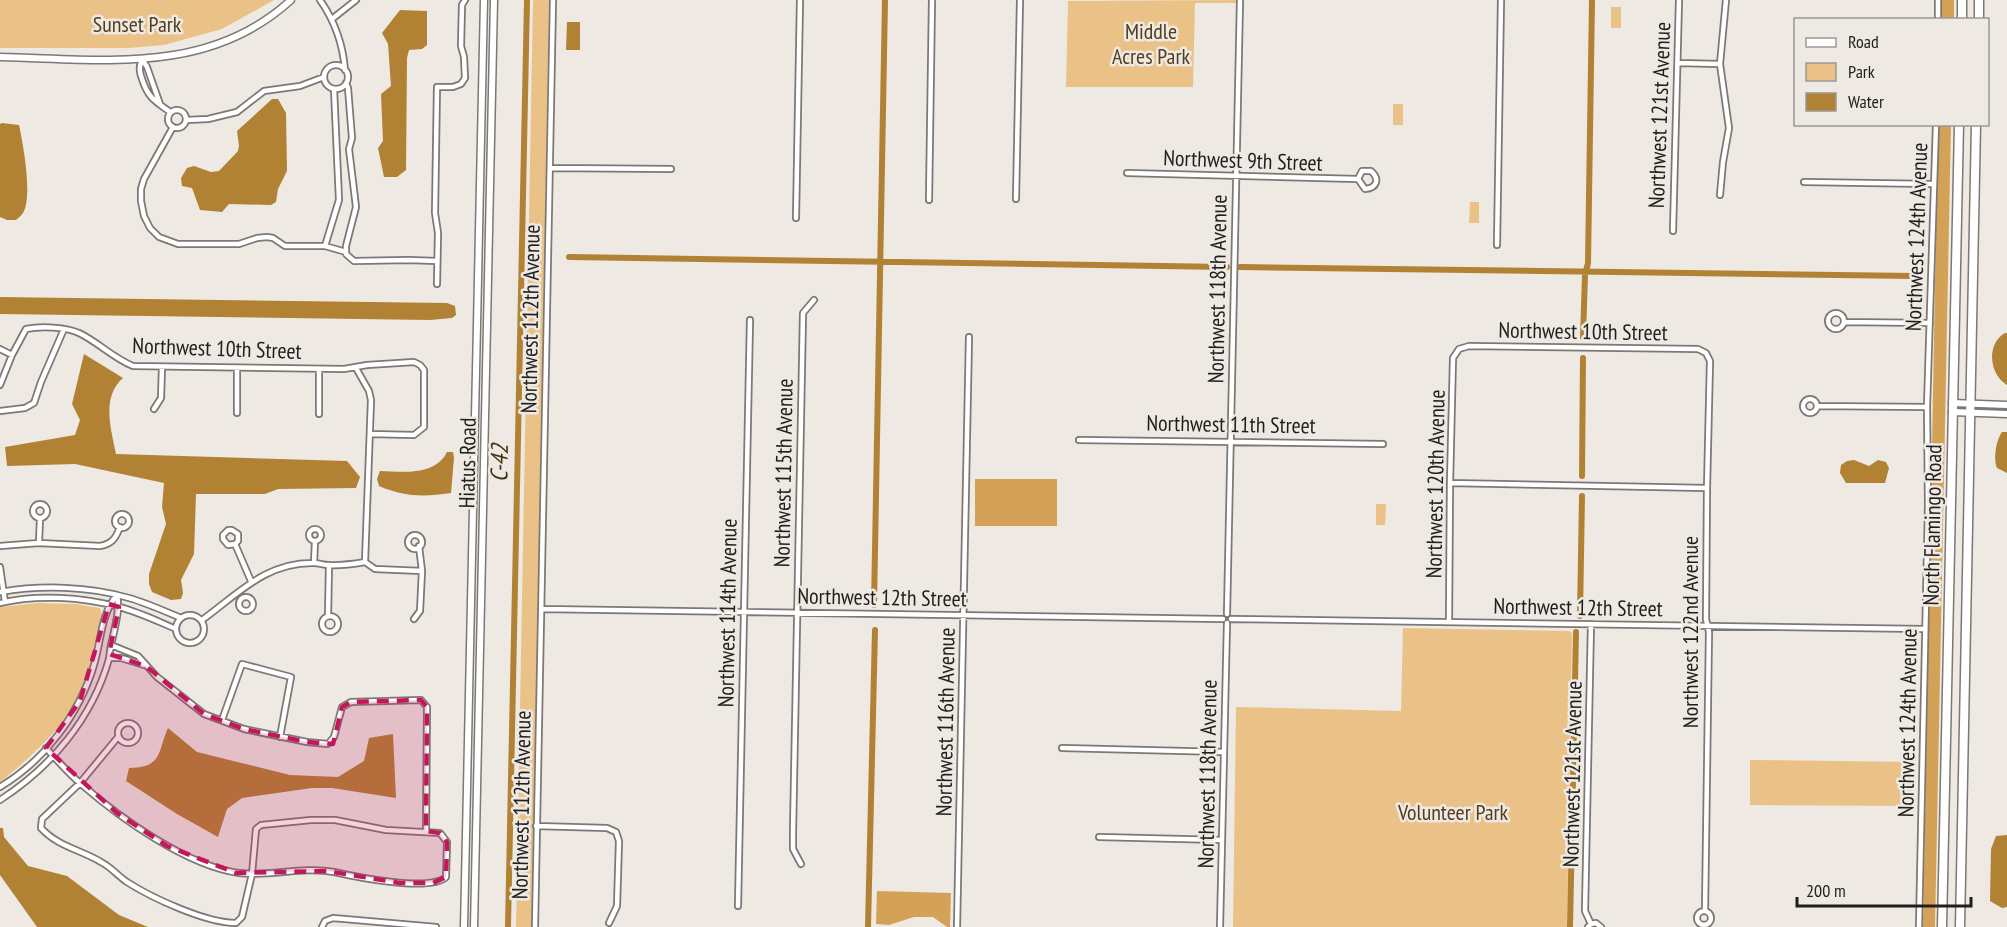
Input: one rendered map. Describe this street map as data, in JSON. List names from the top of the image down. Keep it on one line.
{"streets":{"highway":["North Flamingo Road"],"main road":["Hiatus Road"],"street":["Northwest 121st Avenue","Northwest 9th Street","Northwest 124th Avenue","Northwest 118th Avenue","Northwest 112th Avenue","Northwest 10th Street","Northwest 11th Street","Northwest 115th Avenue","Northwest 120th Avenue","Northwest 12th Street","Northwest 114th Avenue","Northwest 122nd Avenue","Northwest 116th Avenue"]},"crossings":[["Northwest 121st Avenue","Northwest 12th Street"],["Northwest 9th Street","Northwest 118th Avenue"],["Northwest 124th Avenue","Northwest 12th Street"],["Northwest 118th Avenue","Northwest 11th Street"],["Northwest 118th Avenue","Northwest 12th Street"],["Northwest 112th Avenue","Northwest 12th Street"],["Northwest 10th Street","Northwest 120th Avenue"],["Northwest 10th Street","Northwest 122nd Avenue"],["Northwest 115th Avenue","Northwest 12th Street"],["Northwest 120th Avenue","Northwest 12th Street"],["Northwest 12th Street","Northwest 114th Avenue"],["Northwest 12th Street","Northwest 122nd Avenue"],["Northwest 12th Street","Northwest 116th Avenue"]],"water":["C-42"],"parks":["Sunset Park","Middle Acres Park","Volunteer Park"],"legend":["Road","Park","Water"],"scale_bar":"200 m"}
